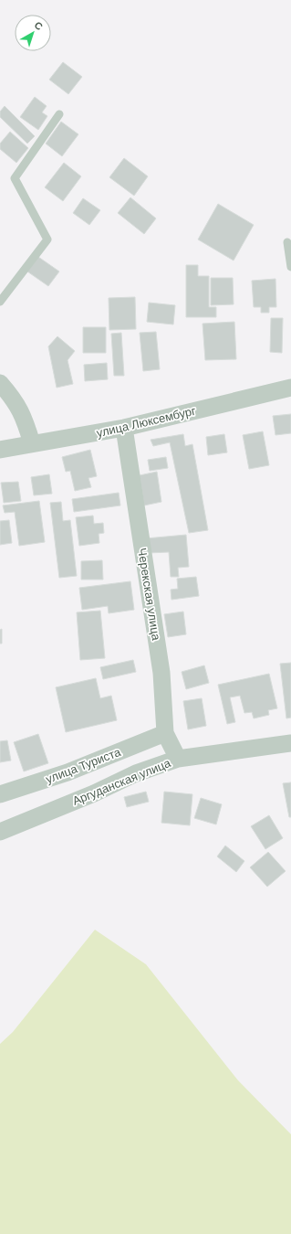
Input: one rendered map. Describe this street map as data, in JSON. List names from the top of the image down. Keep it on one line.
{"streets":{"street":["улица Люксембург","Черекская улица","улица Туриста","Аргуданская улица"]},"crossings":[["улица Люксембург","Черекская улица"],["Черекская улица","улица Туриста"],["Черекская улица","Аргуданская улица"]],"north":"top right"}
